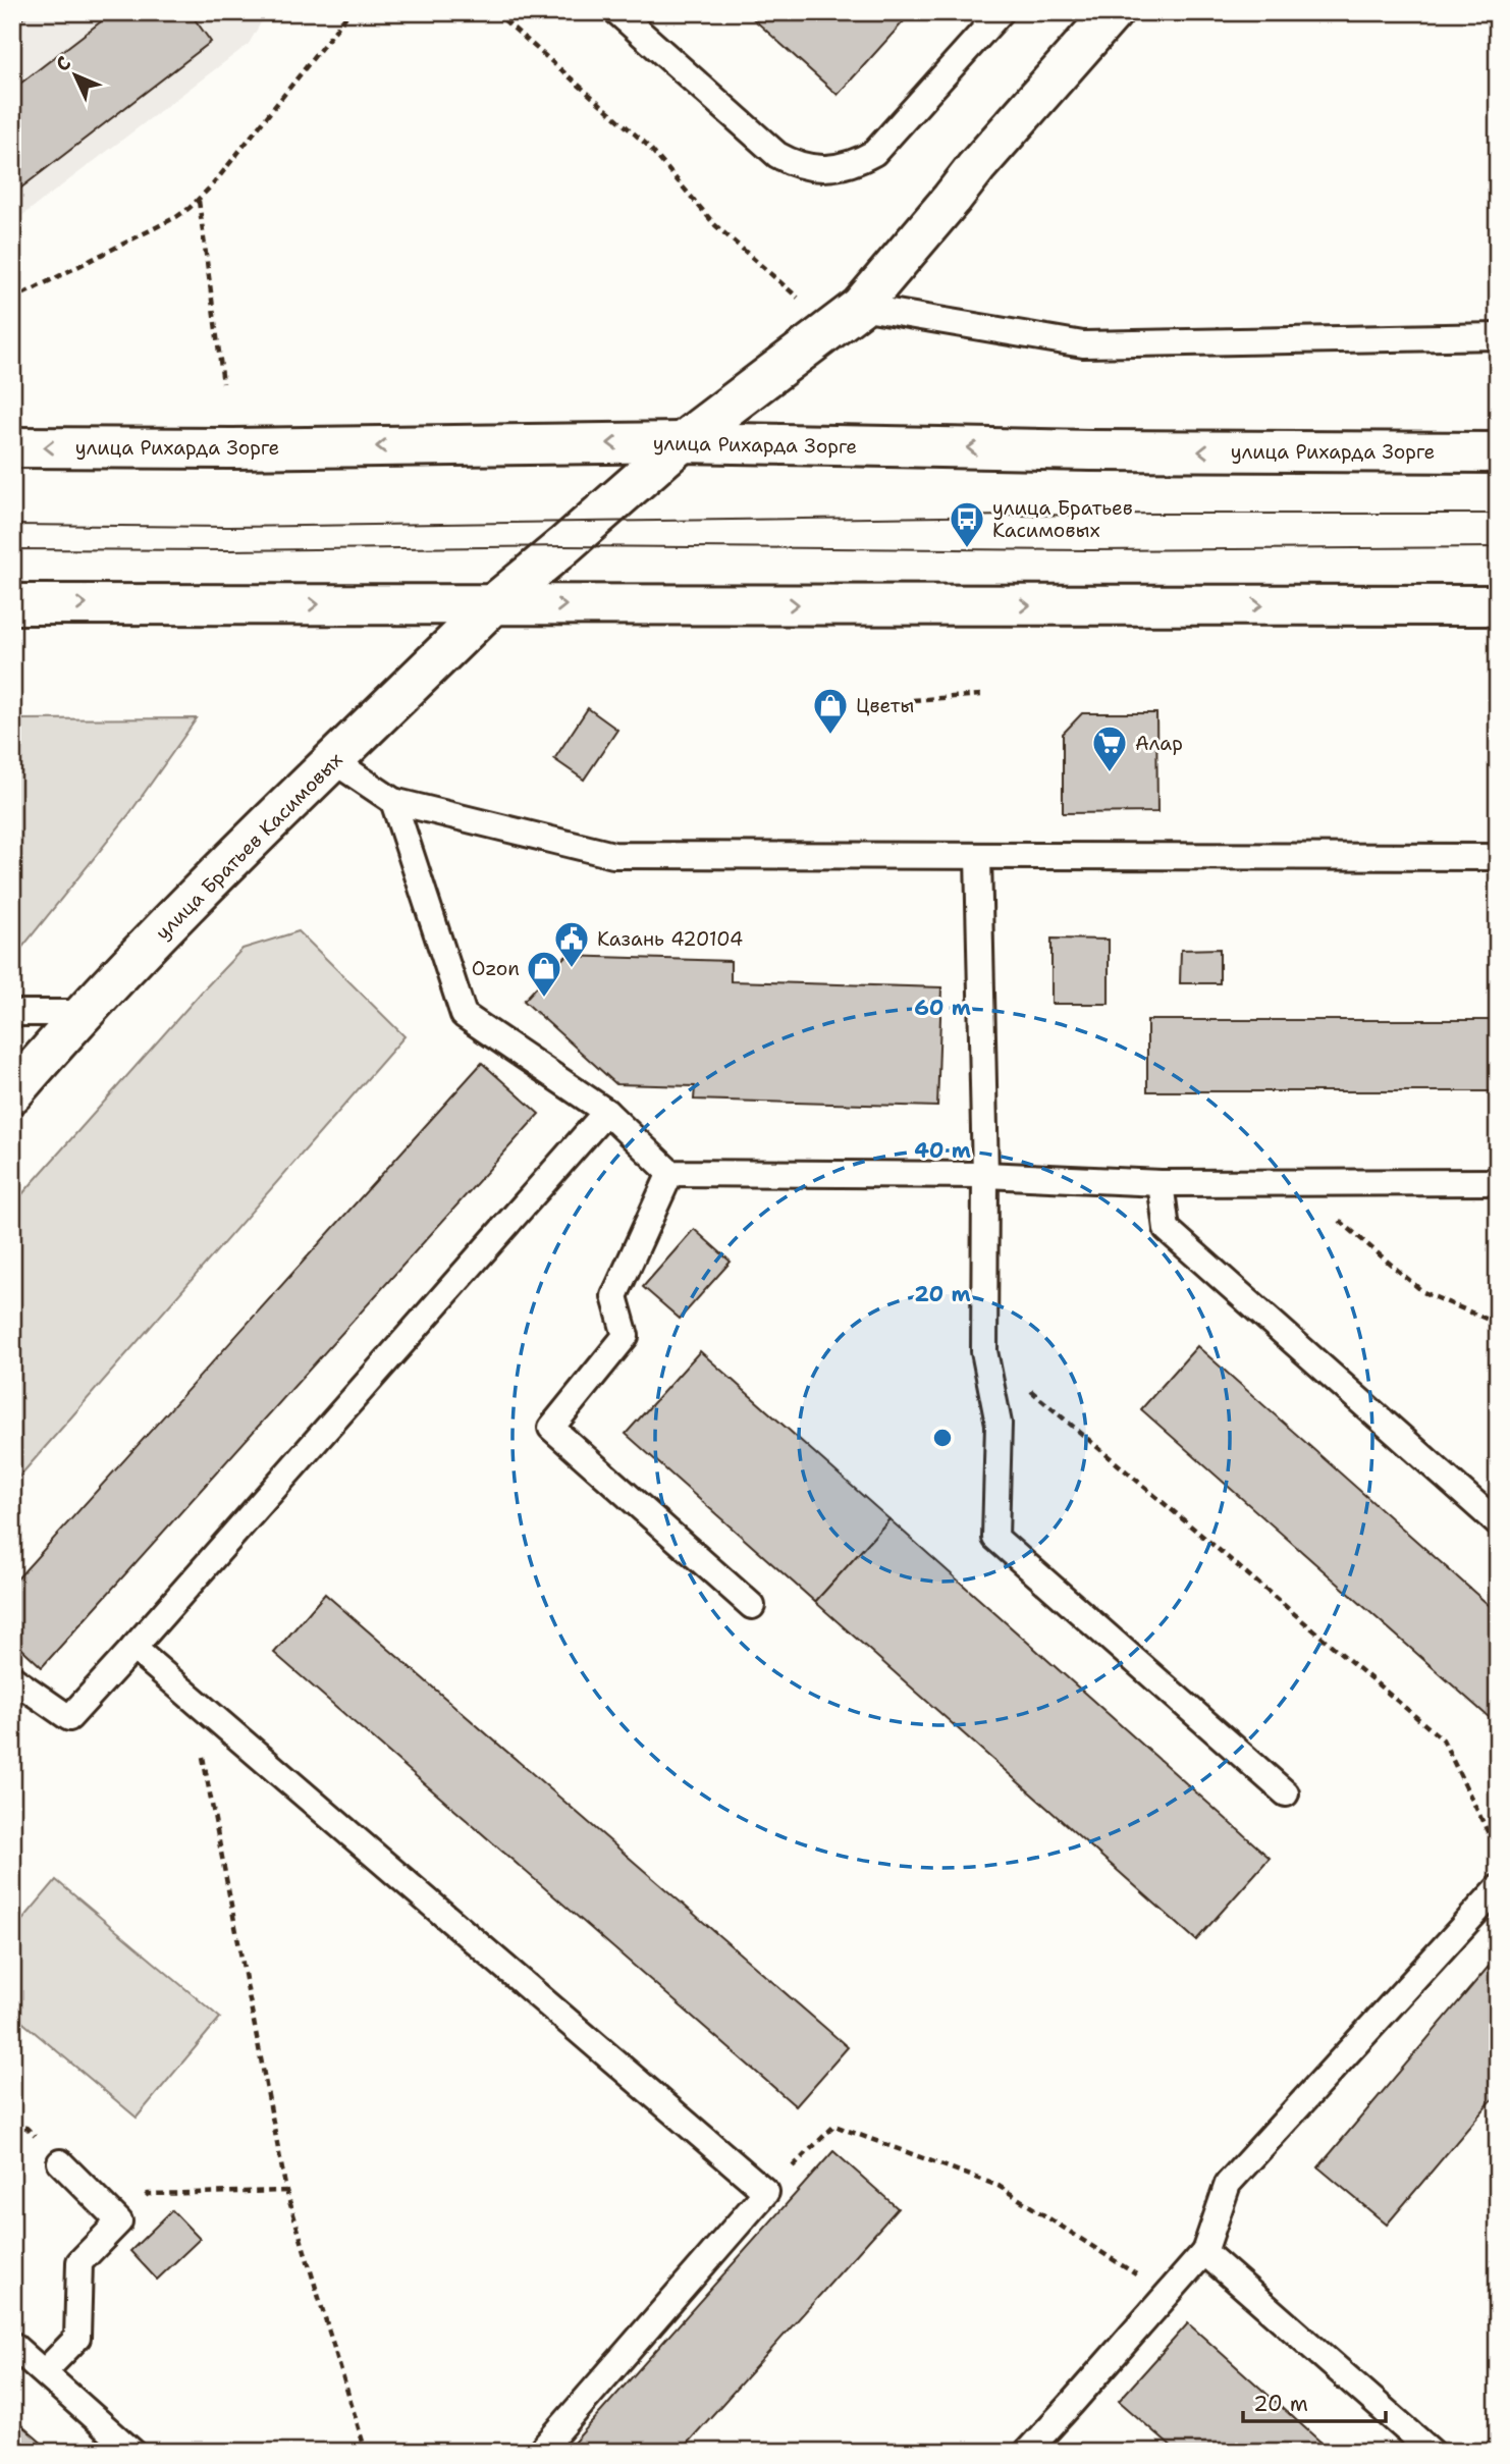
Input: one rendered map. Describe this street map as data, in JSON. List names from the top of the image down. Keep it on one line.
{"streets":{"main road":["улица Рихарда Зорге","улица Братьев Касимовых"]},"crossings":[["улица Рихарда Зорге","улица Братьев Касимовых"]],"places":{"bus stop":["улица Братьев Касимовых"],"shop":["Цветы","Ozon"],"supermarket":["Алар"],"public building":["Казань 420104"]},"scale_bar":"20 m","north":"top left","rings":["60 m","40 m","20 m"]}
